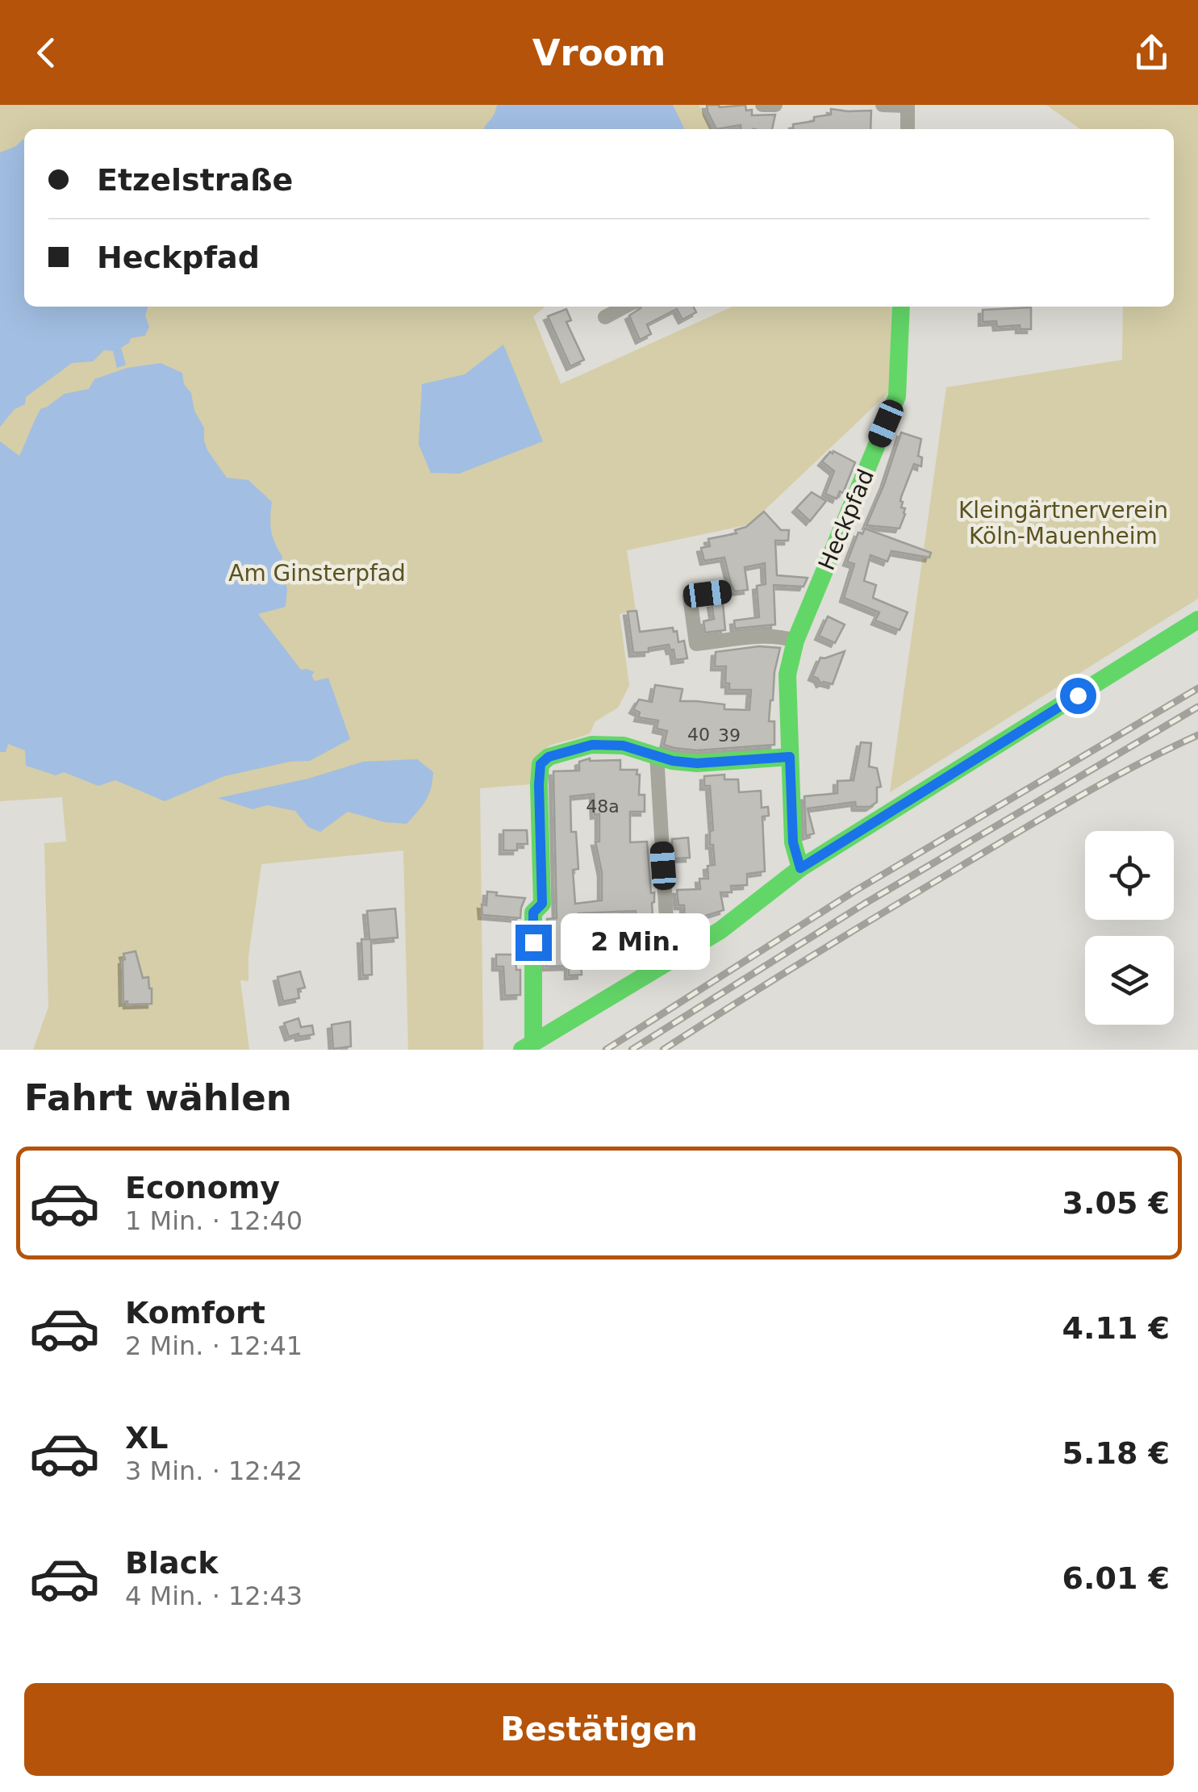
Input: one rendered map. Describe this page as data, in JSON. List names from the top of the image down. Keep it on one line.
{"streets":{"street":["Heckpfad"]},"parks":["Kleingärtnerverein Köln-Mauenheim","Am Ginsterpfad"],"house_numbers":["40","39","48a"],"page":{"header":"Vroom","banner":["Etzelstraße","Heckpfad"],"bubble":"2 Min.","heading":"Fahrt wählen","list":[{"name":"Economy","note":"1 Min. · 12:40","value":"3.05 €"},{"name":"Komfort","note":"2 Min. · 12:41","value":"4.11 €"},{"name":"XL","note":"3 Min. · 12:42","value":"5.18 €"},{"name":"Black","note":"4 Min. · 12:43","value":"6.01 €"}],"buttons":"Bestätigen"}}
